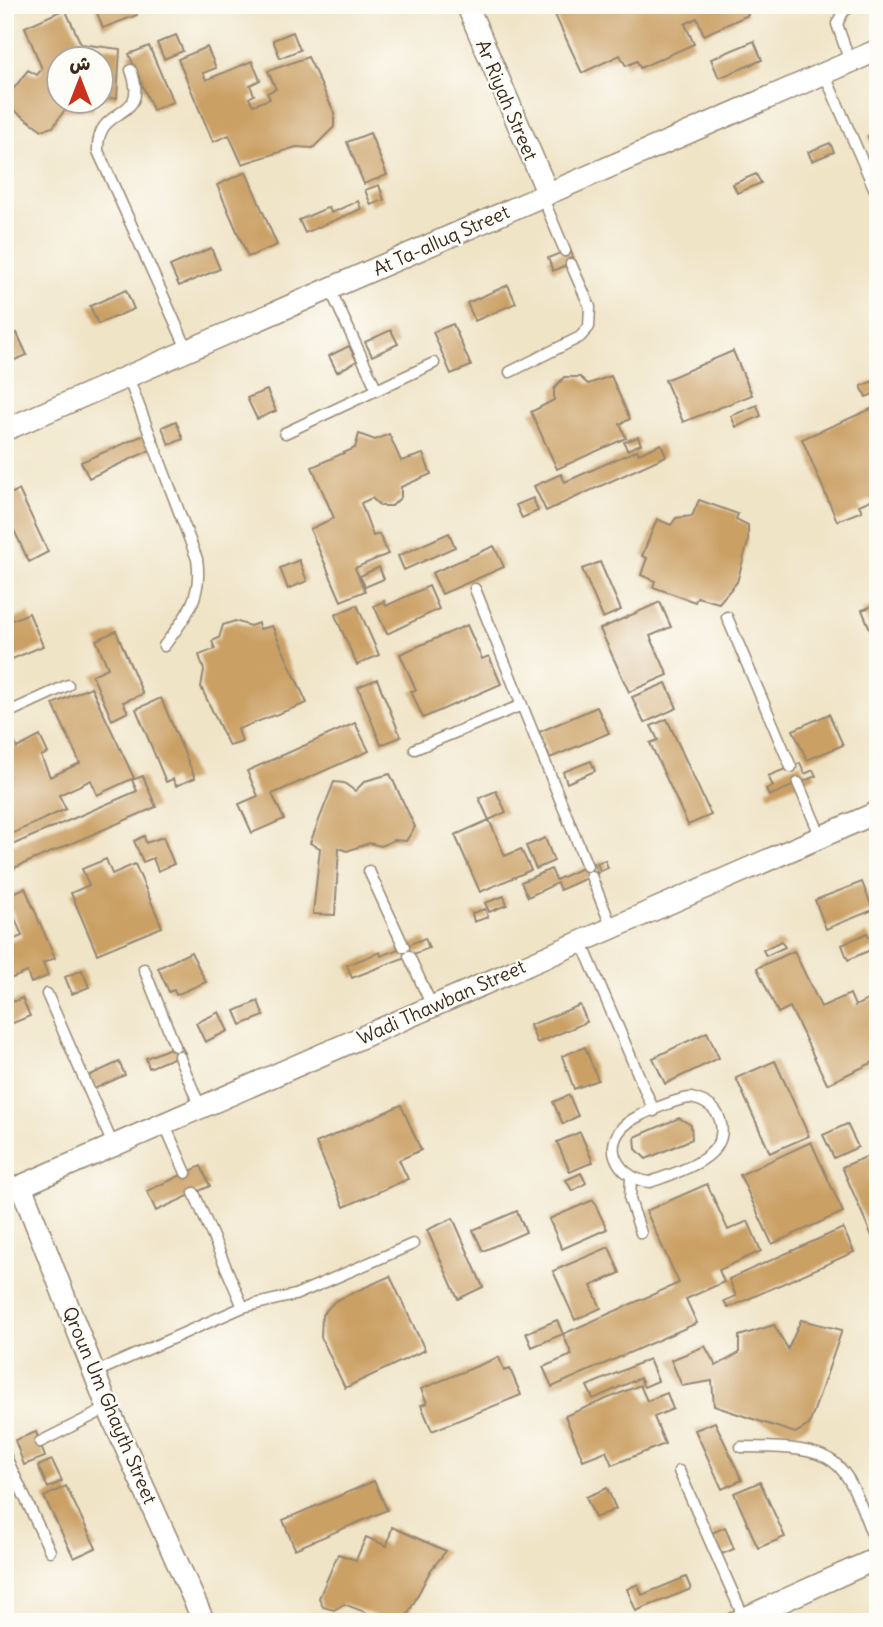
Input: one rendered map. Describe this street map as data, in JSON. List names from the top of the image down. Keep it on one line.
{"streets":{"street":["Ar Riyah Street","At Ta-alluq Street","Wadi Thawban Street","Qroun Um Ghayth Street"]},"crossings":[["Ar Riyah Street","At Ta-alluq Street"],["Wadi Thawban Street","Qroun Um Ghayth Street"]],"north":"top"}
